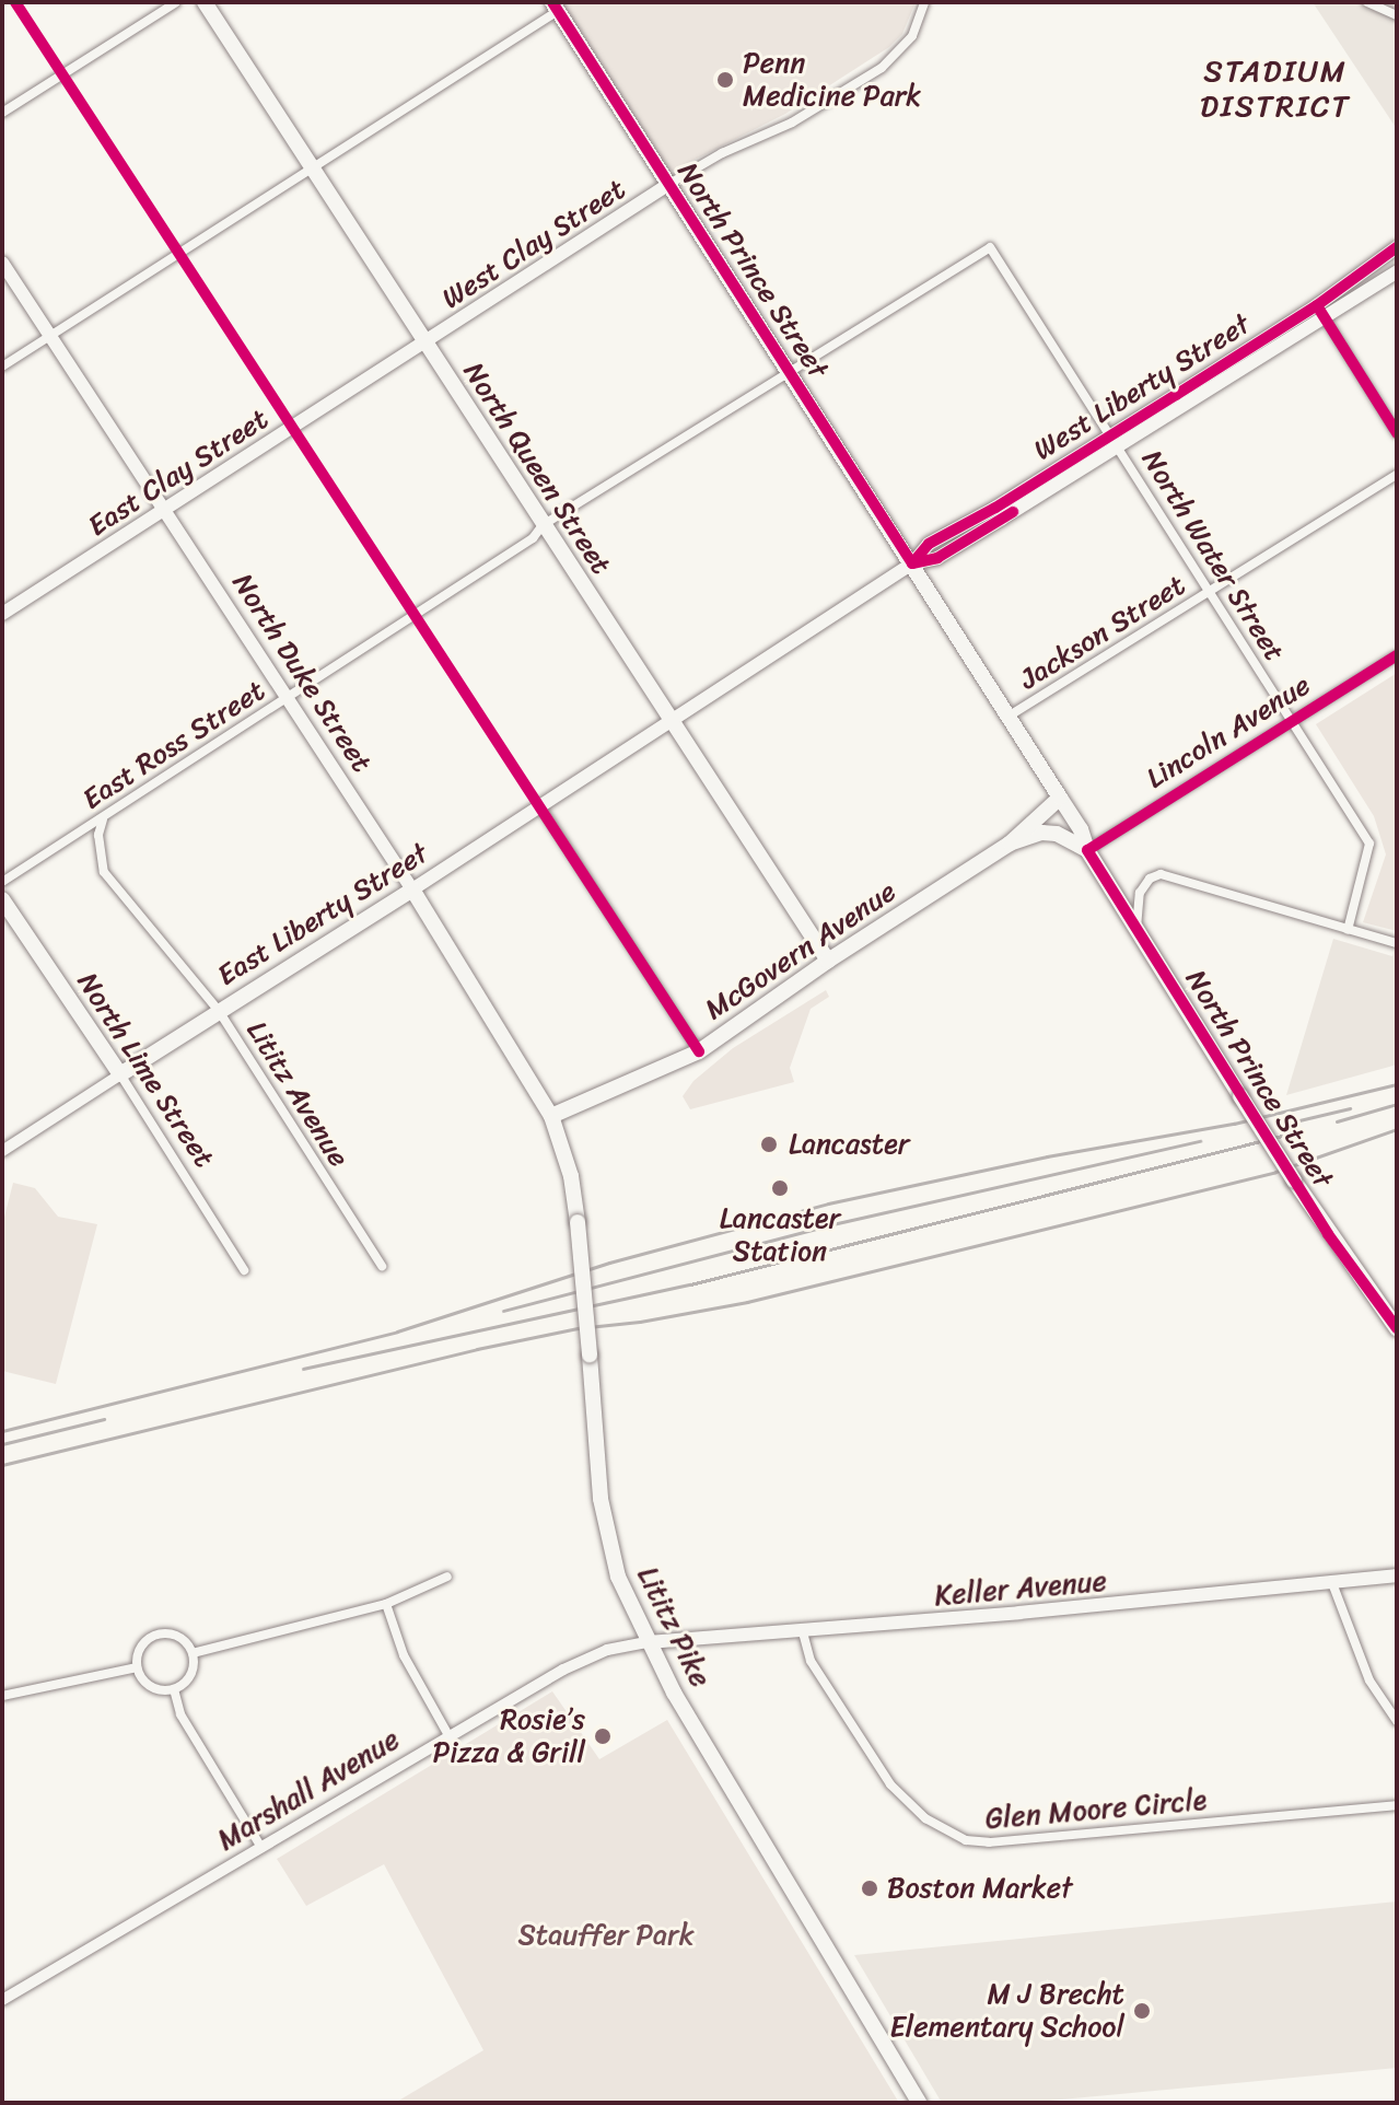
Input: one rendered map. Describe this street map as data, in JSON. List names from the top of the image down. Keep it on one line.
{"streets":{"main road":["West Clay Street","North Prince Street","West Liberty Street","North Queen Street","East Clay Street","North Duke Street","East Liberty Street","McGovern Avenue","North Lime Street","Keller Avenue","Lititz Pike"],"street":["North Water Street","Jackson Street","Lincoln Avenue","East Ross Street","Lititz Avenue","Marshall Avenue","Glen Moore Circle"]},"crossings":[["West Clay Street","North Prince Street"],["West Clay Street","North Queen Street"],["West Clay Street","East Clay Street"],["North Prince Street","West Liberty Street"],["North Prince Street","Jackson Street"],["North Prince Street","Lincoln Avenue"],["North Prince Street","East Ross Street"],["North Prince Street","McGovern Avenue"],["West Liberty Street","North Queen Street"],["West Liberty Street","North Water Street"],["West Liberty Street","East Liberty Street"],["North Queen Street","East Clay Street"],["North Queen Street","East Ross Street"],["North Queen Street","East Liberty Street"],["North Queen Street","McGovern Avenue"],["East Clay Street","North Duke Street"],["North Water Street","Jackson Street"],["North Water Street","Lincoln Avenue"],["North Water Street","East Ross Street"],["North Duke Street","East Ross Street"],["North Duke Street","East Liberty Street"],["North Duke Street","McGovern Avenue"],["North Duke Street","Lititz Pike"],["East Ross Street","Lititz Avenue"],["East Liberty Street","North Lime Street"],["East Liberty Street","Lititz Avenue"],["McGovern Avenue","Lititz Pike"],["Keller Avenue","Lititz Pike"],["Keller Avenue","Marshall Avenue"],["Keller Avenue","Glen Moore Circle"],["Lititz Pike","Marshall Avenue"]],"districts":["STADIUM DISTRICT"],"parks":["Stauffer Park"],"places":["Penn Medicine Park","Lancaster","Lancaster Station","Rosie’s Pizza & Grill","Boston Market","M J Brecht Elementary School"]}
